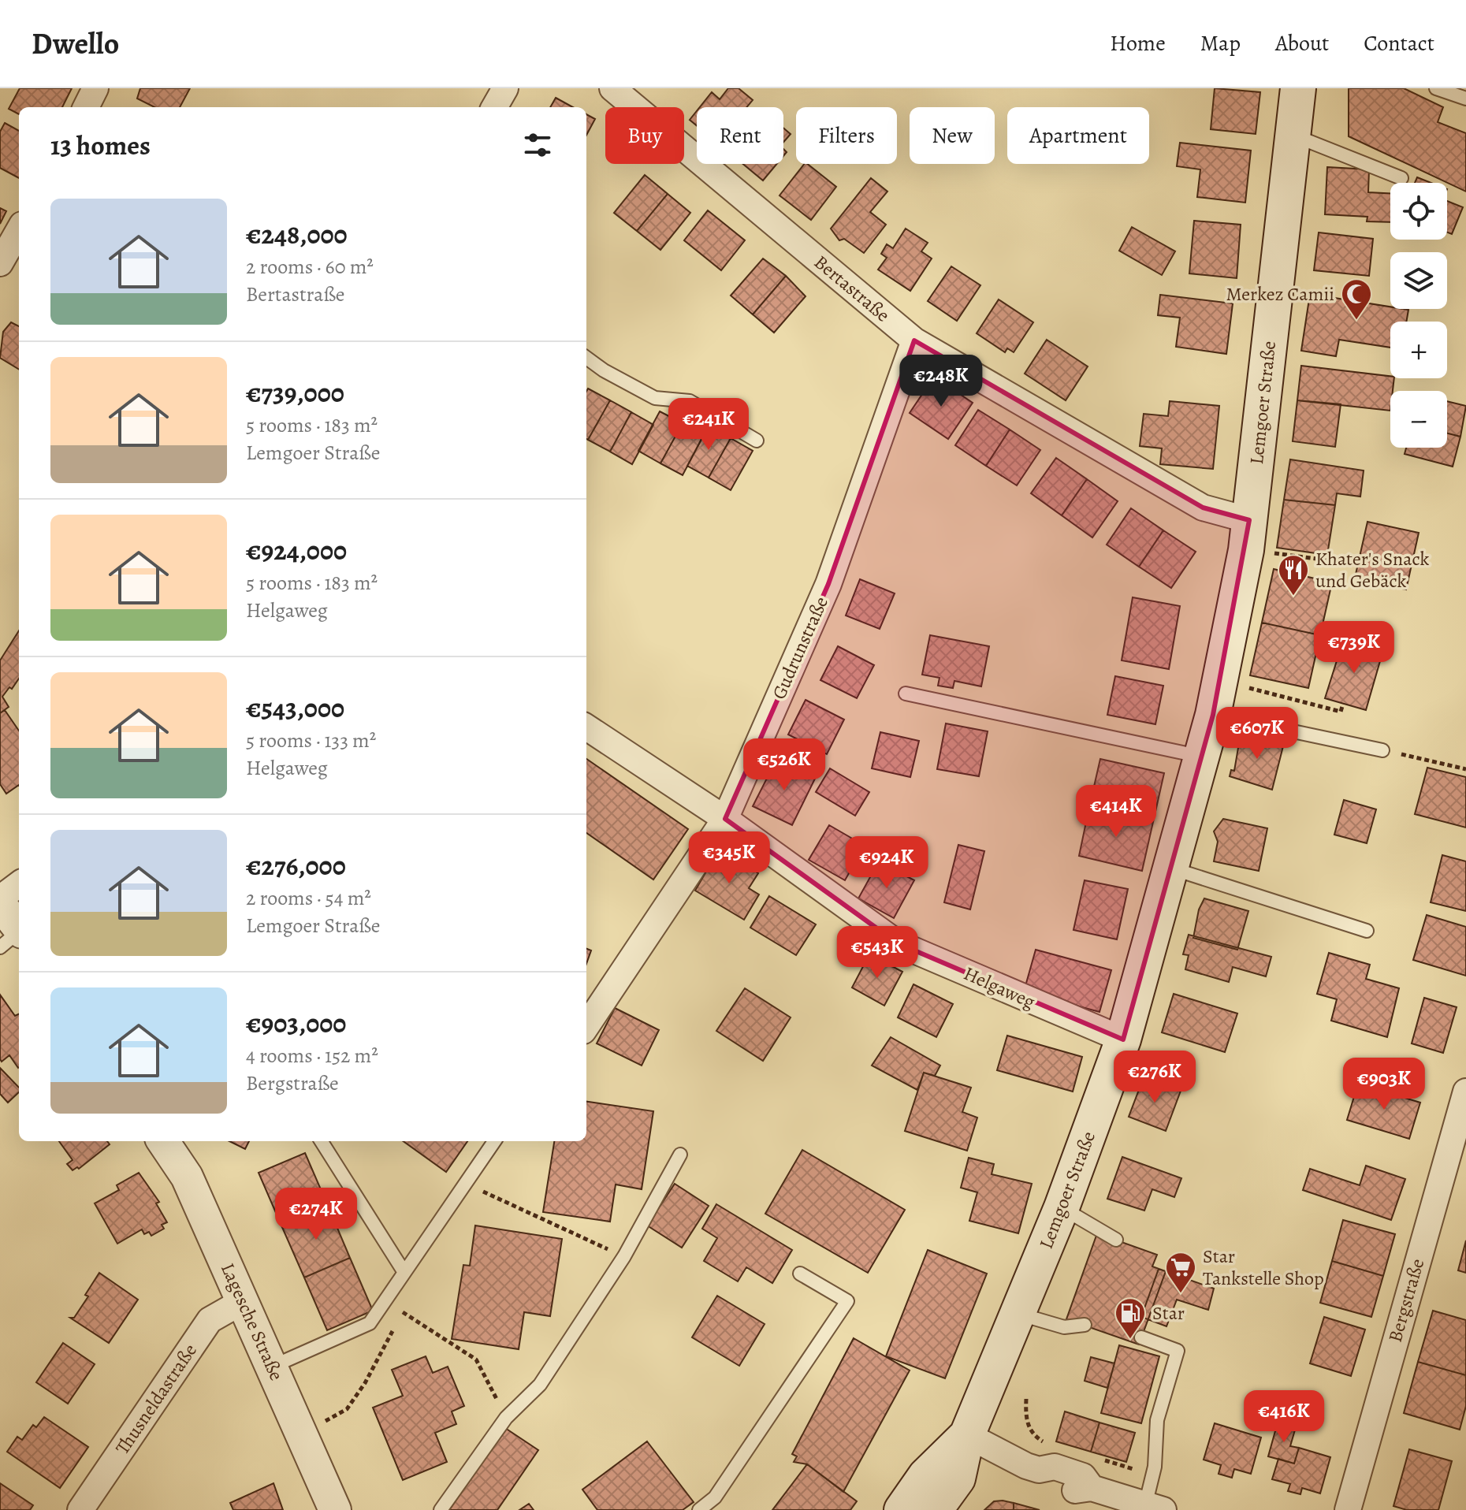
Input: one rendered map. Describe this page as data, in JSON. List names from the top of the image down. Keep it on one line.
{"streets":{"main road":["Lemgoer Straße"],"street":["Bertastraße","Gudrunstraße","Helgaweg","Bergstraße","Lagesche Straße","Thusneldastraße"]},"crossings":[["Bertastraße","Lemgoer Straße"],["Bertastraße","Gudrunstraße"],["Lemgoer Straße","Helgaweg"],["Gudrunstraße","Helgaweg"],["Lagesche Straße","Thusneldastraße"]],"places":{"mosque":["Merkez Camii"],"restaurant":["Khater's Snack und Gebäck"],"supermarket":["Star Tankstelle Shop"],"fuel station":["Star"]},"page":{"header":"Dwello","nav":["Home","Map","About","Contact"],"chip":["Buy","Rent","Filters","New","Apartment"],"heading":"13 homes","map_buttons":["+","−"],"list":[{"name":"€248,000","note":"2 rooms · 60 m² · Bertastraße"},{"name":"€739,000","note":"5 rooms · 183 m² · Lemgoer Straße"},{"name":"€924,000","note":"5 rooms · 183 m² · Helgaweg"},{"name":"€543,000","note":"5 rooms · 133 m² · Helgaweg"},{"name":"€276,000","note":"2 rooms · 54 m² · Lemgoer Straße"},{"name":"€903,000","note":"4 rooms · 152 m² · Bergstraße"}],"price":["€248K","€241K","€739K","€607K","€526K","€414K","€345K","€924K","€543K","€276K","€903K","€274K","€416K"]}}
